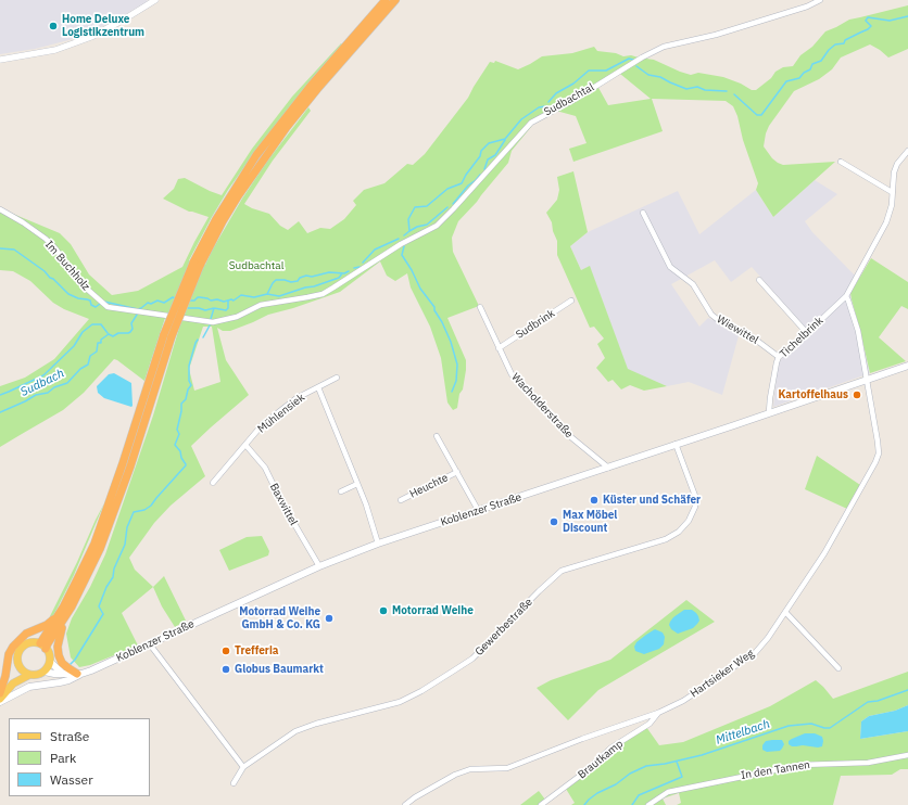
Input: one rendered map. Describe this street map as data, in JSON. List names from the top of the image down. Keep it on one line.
{"streets":{"main road":["Koblenzer Straße"],"street":["Sudbachtal","Im Buchholz","Sudbrink","Wiewittel","Tichelbrink","Wacholderstraße","Mühlensiek","Heuchte","Baxwittel","Gewerbestraße","Hartsieker Weg","Brautkamp","In den Tannen"]},"crossings":[["Sudbachtal","Im Buchholz"],["Sudbrink","Wacholderstraße"],["Wiewittel","Tichelbrink"],["Tichelbrink","Koblenzer Straße"],["Wacholderstraße","Koblenzer Straße"],["Mühlensiek","Baxwittel"],["Mühlensiek","Koblenzer Straße"],["Heuchte","Koblenzer Straße"],["Baxwittel","Koblenzer Straße"],["Koblenzer Straße","Gewerbestraße"],["Koblenzer Straße","Hartsieker Weg"],["Hartsieker Weg","Brautkamp"]],"water":["Sudbach","Mittelbach"],"parks":["Sudbachtal"],"places":["Home Deluxe Logistikzentrum","Kartoffelhaus","Küster und Schäfer","Max Möbel Discount","Motorrad Weihe","Motorrad Weihe GmbH & Co. KG","Trefferia","Globus Baumarkt"],"legend":["Straße","Park","Wasser"]}
